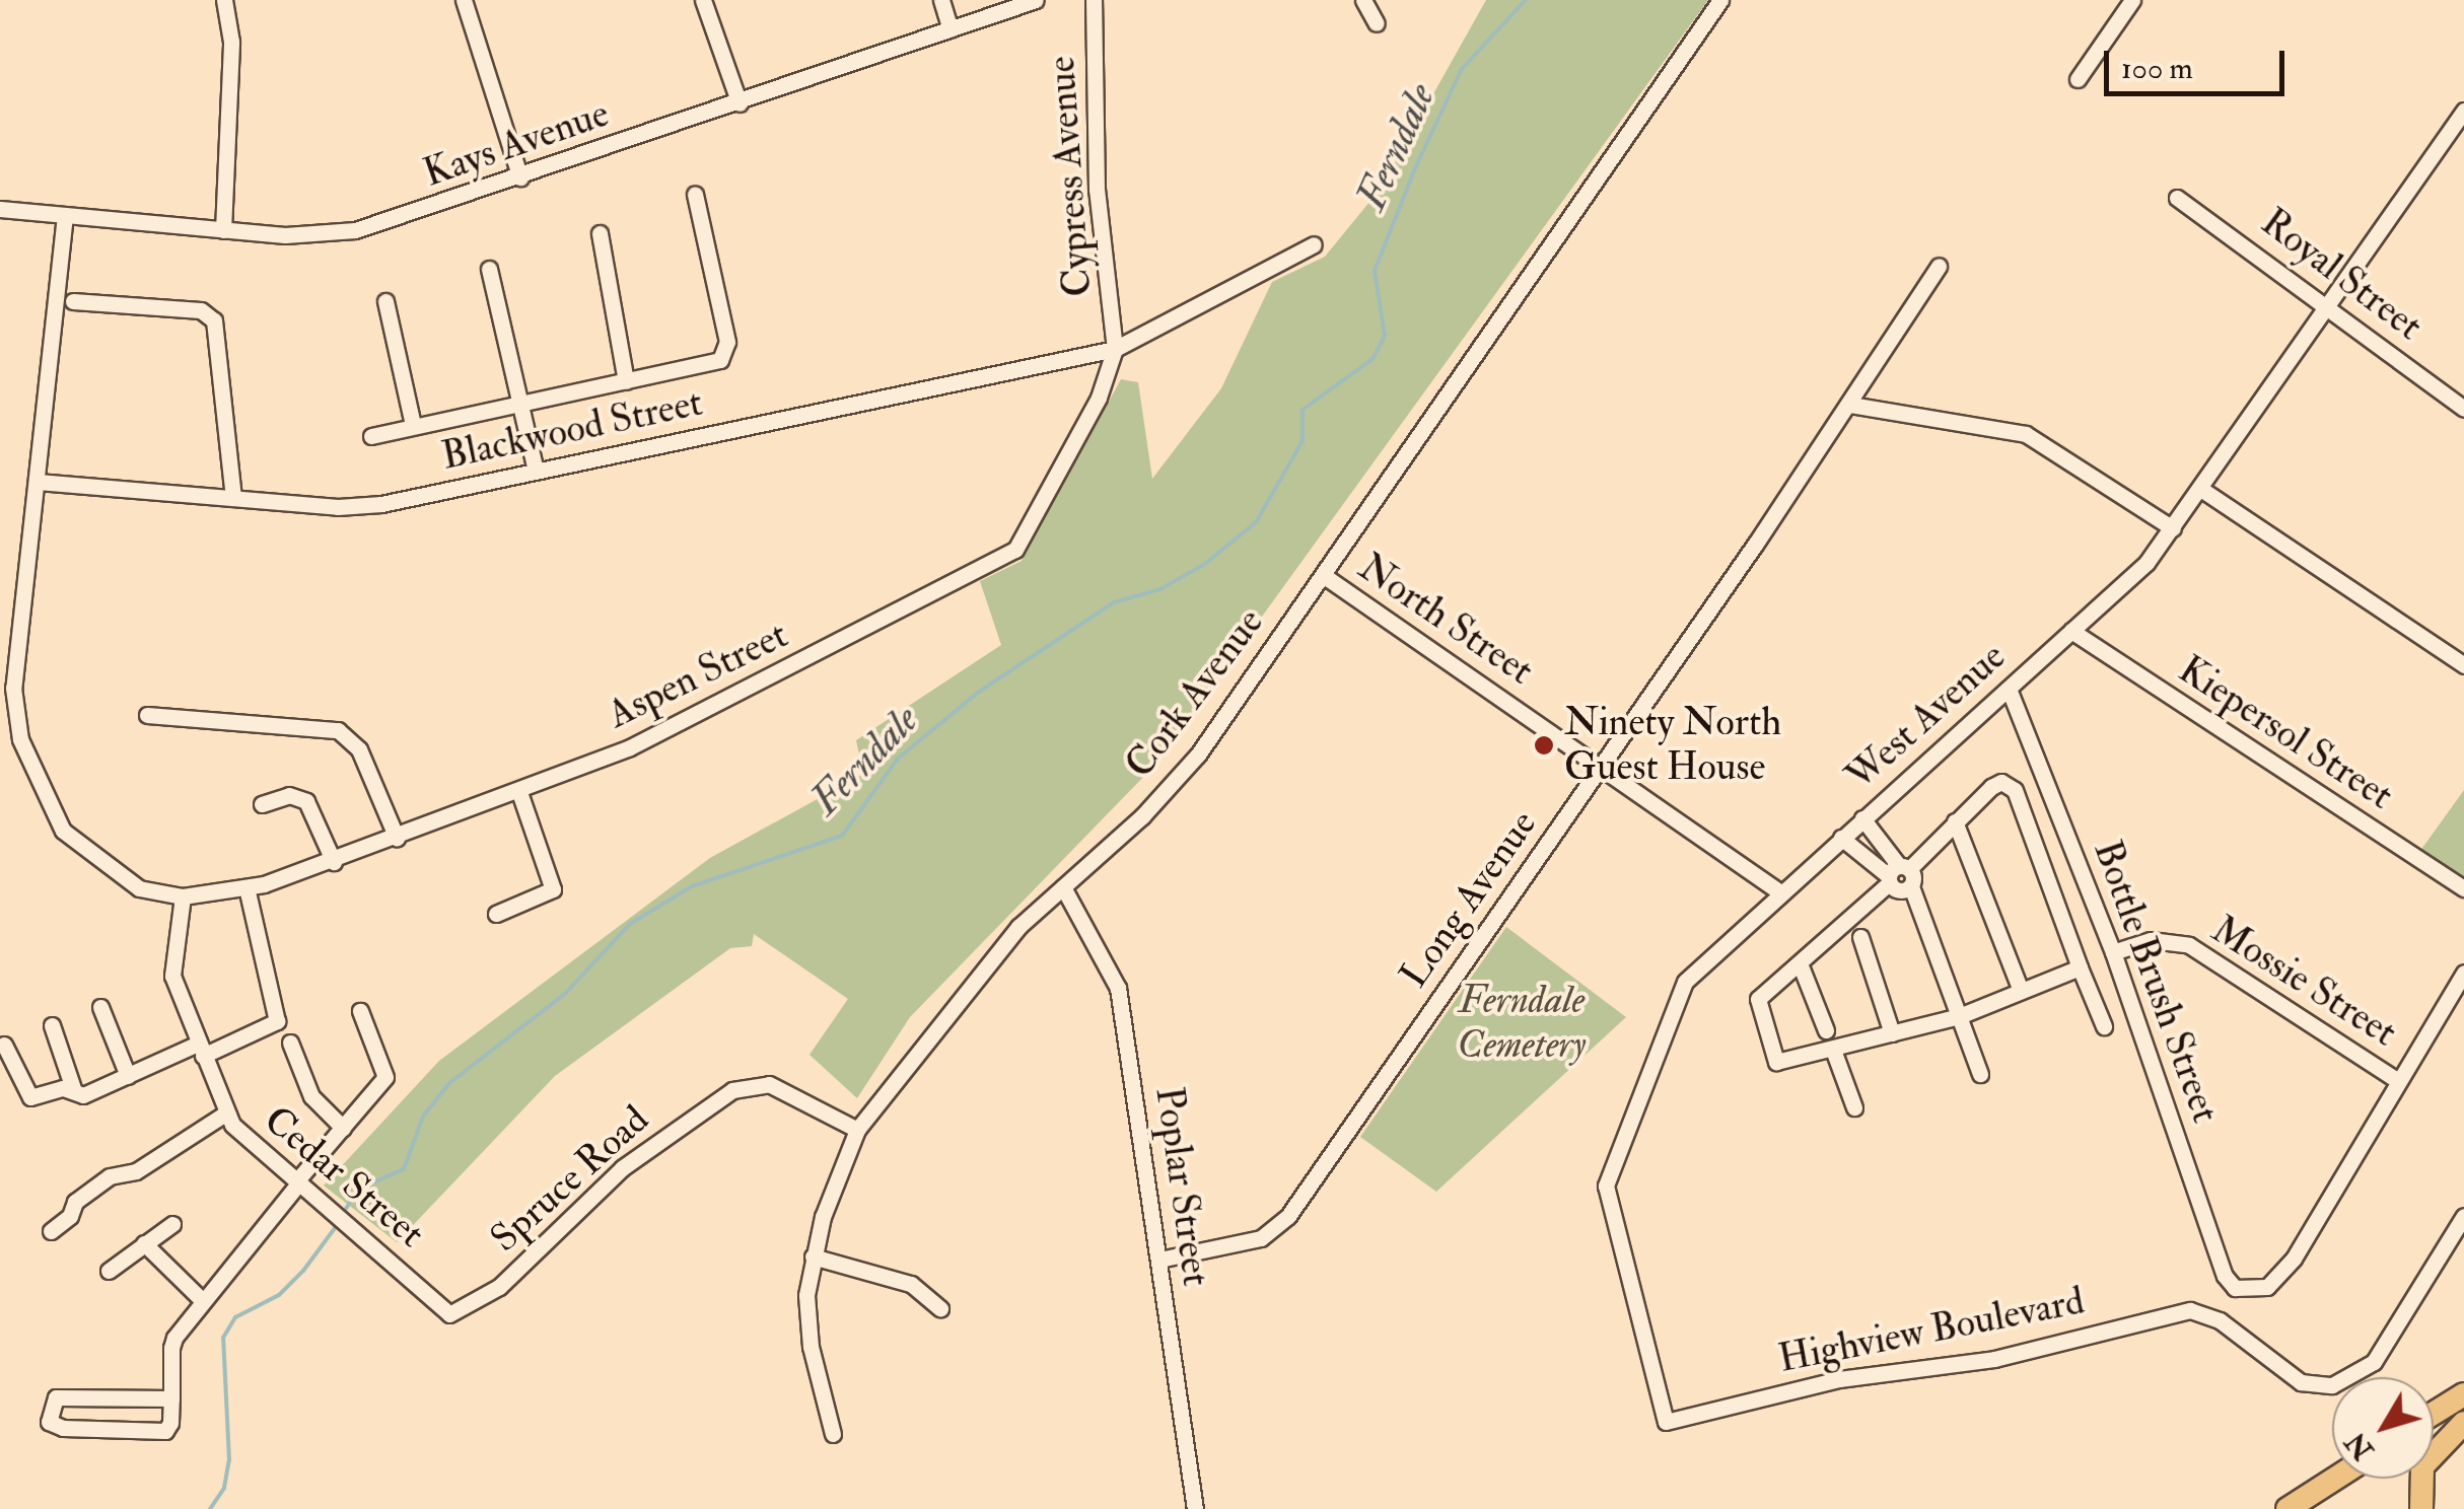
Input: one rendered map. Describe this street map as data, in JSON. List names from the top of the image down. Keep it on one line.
{"streets":{"street":["Kays Avenue","Cypress Avenue","Royal Street","Blackwood Street","North Street","Aspen Street","Cork Avenue","West Avenue","Kiepersol Street","Long Avenue","Bottle Brush Street","Mossie Street","Cedar Street","Spruce Road","Poplar Street","Highview Boulevard"]},"crossings":[["Cypress Avenue","Blackwood Street"],["Cypress Avenue","Aspen Street"],["Royal Street","West Avenue"],["Blackwood Street","Aspen Street"],["North Street","Cork Avenue"],["North Street","West Avenue"],["North Street","Long Avenue"],["Aspen Street","Cedar Street"],["Cork Avenue","Spruce Road"],["Cork Avenue","Poplar Street"],["West Avenue","Kiepersol Street"],["West Avenue","Bottle Brush Street"],["West Avenue","Highview Boulevard"],["Long Avenue","Poplar Street"],["Bottle Brush Street","Mossie Street"],["Cedar Street","Spruce Road"]],"water":["Ferndale"],"parks":["Ferndale Cemetery"],"places":["Ninety North Guest House"],"scale_bar":"100 m","north":"bottom left"}
